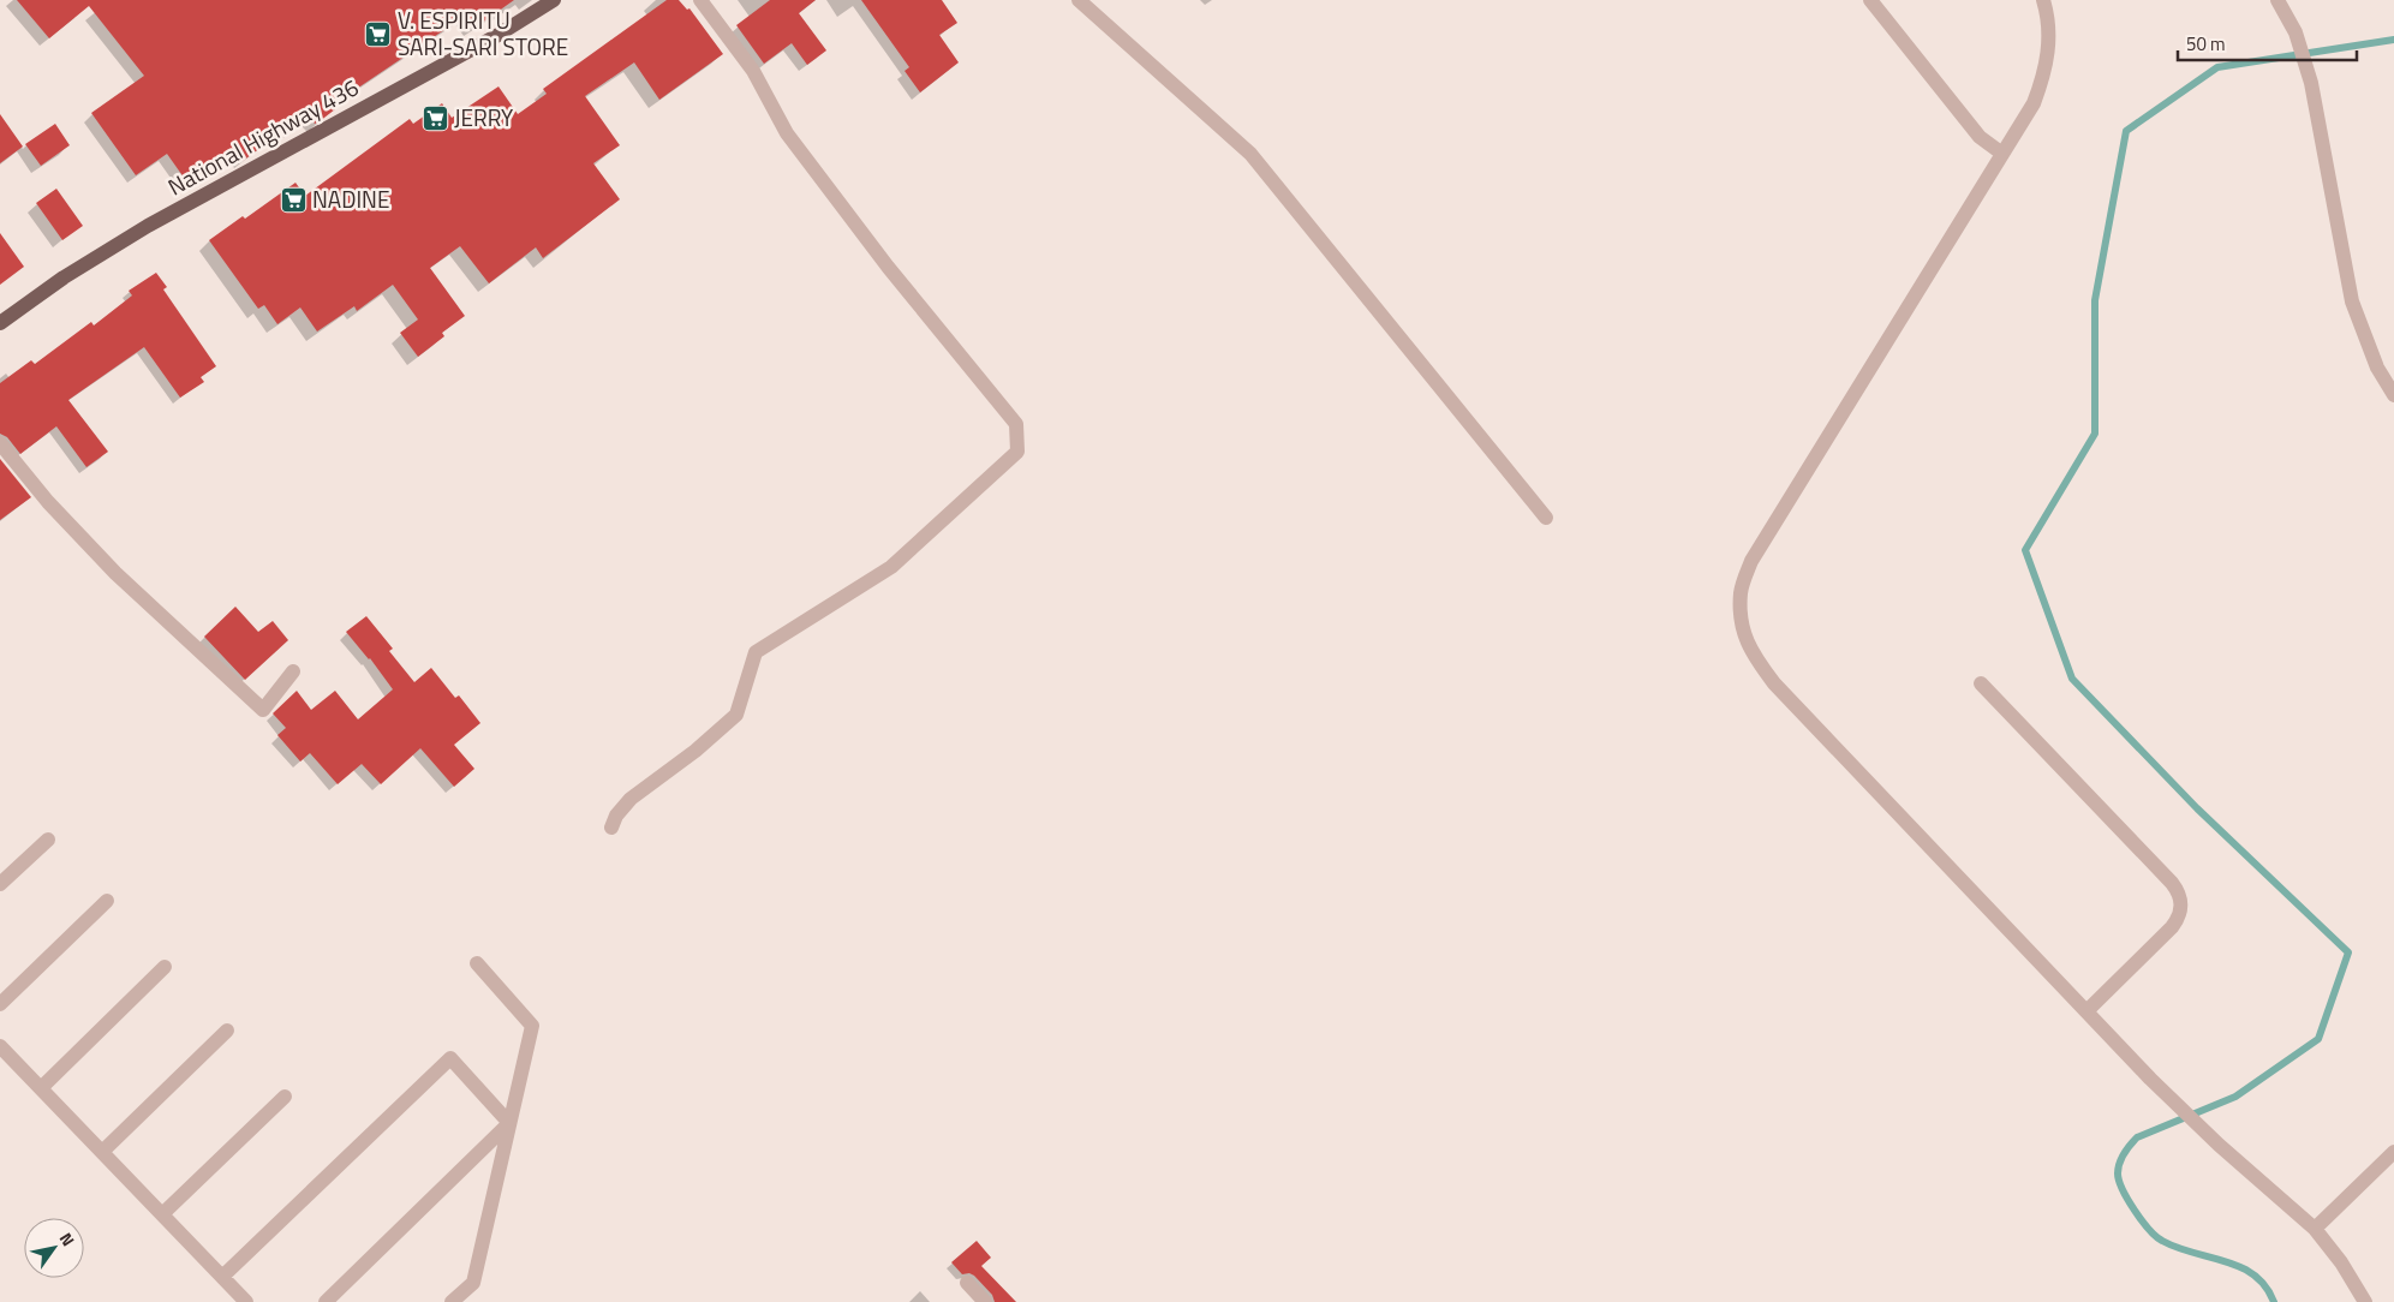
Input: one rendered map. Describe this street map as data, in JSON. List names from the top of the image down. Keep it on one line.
{"streets":{"main road":["National Highway 436"]},"places":{"supermarket":["V. ESPIRITU SARI-SARI STORE","JERRY","NADINE"]},"scale_bar":"50 m","north":"top right"}
